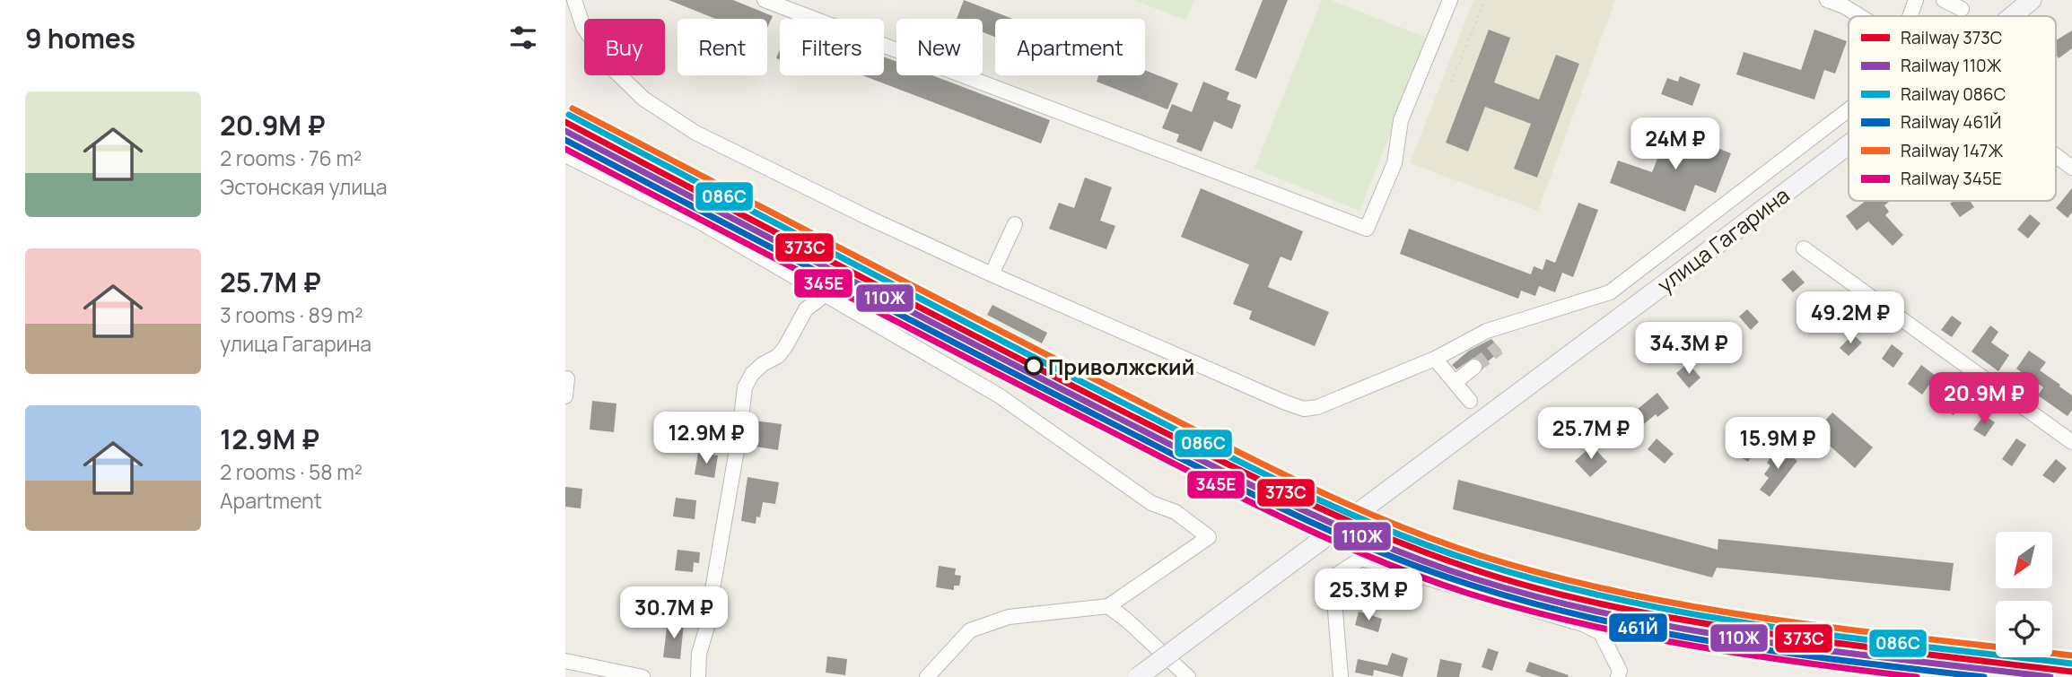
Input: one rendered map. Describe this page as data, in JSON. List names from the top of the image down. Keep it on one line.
{"streets":{"main road":["улица Гагарина"]},"places":["Приволжский"],"lines":["rail line 147Ж","rail line 086С","rail line 373C","rail line 110Ж","rail line 461Й","rail line 345Е"],"legend":["Railway 373C","Railway 110Ж","Railway 086С","Railway 461Й","Railway 147Ж","Railway 345Е"],"north":"bottom left","page":{"heading":"9 homes","chip":["Buy","Rent","Filters","New","Apartment"],"list":[{"name":"20.9M ₽","note":"2 rooms · 76 m² · Эстонская улица"},{"name":"25.7M ₽","note":"3 rooms · 89 m² · улица Гагарина"},{"name":"12.9M ₽","note":"2 rooms · 58 m² · Apartment"}],"price":["24M ₽","49.2M ₽","34.3M ₽","20.9M ₽","25.7M ₽","12.9M ₽","15.9M ₽","25.3M ₽","30.7M ₽"]}}
